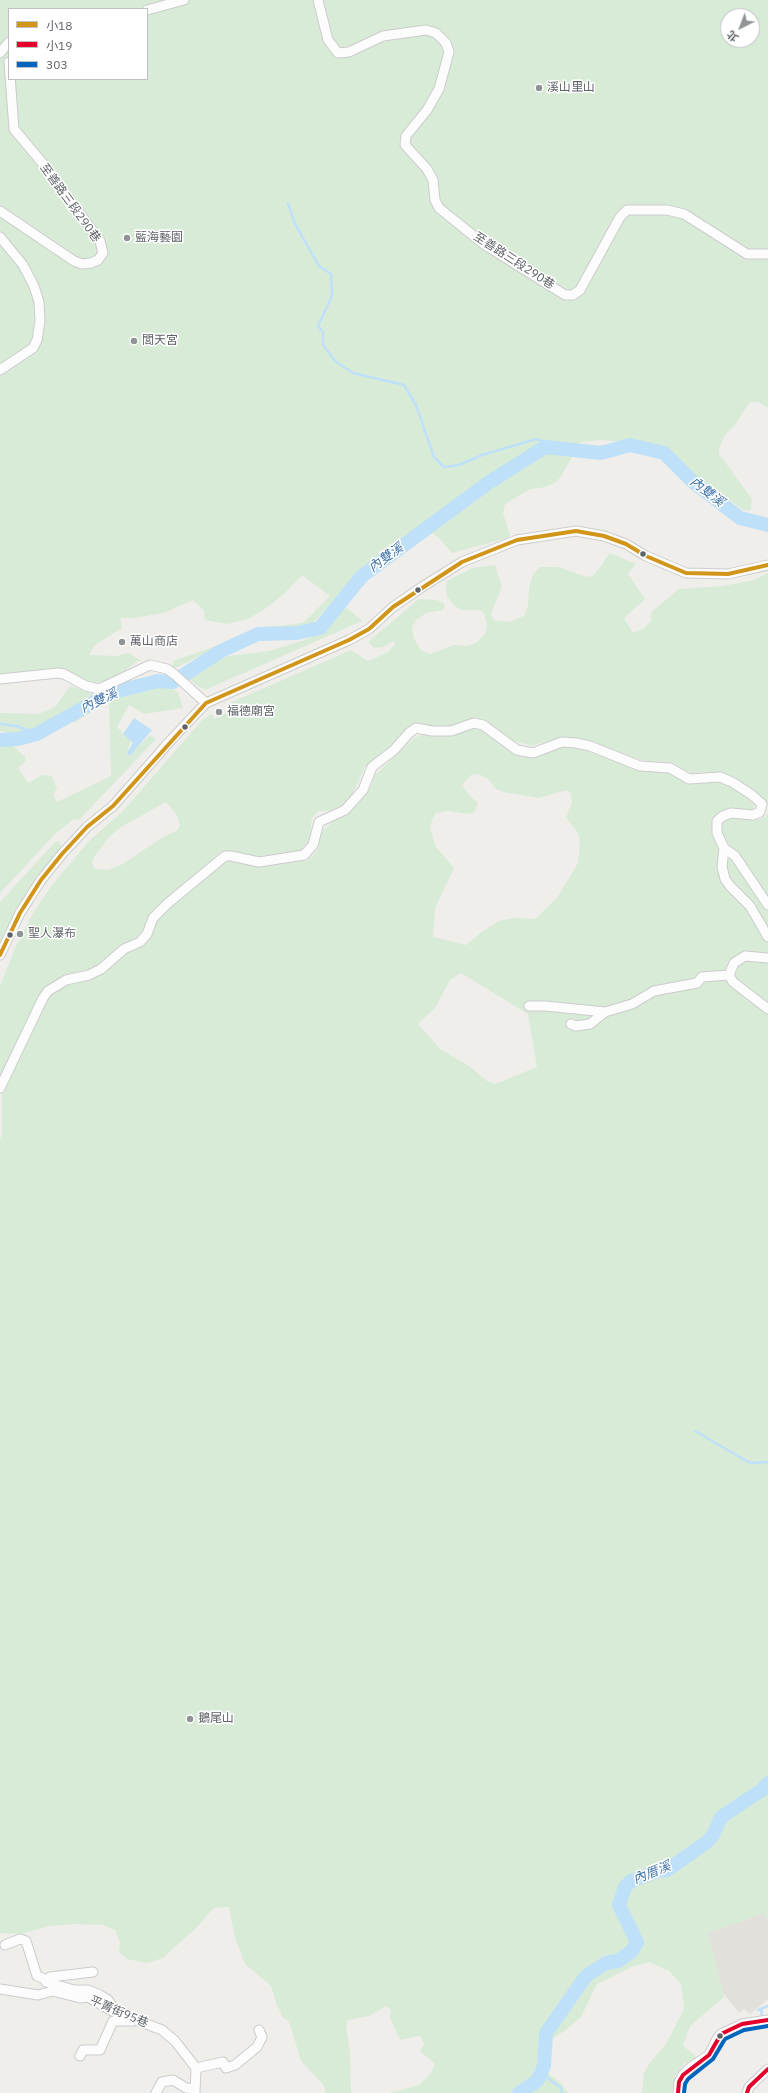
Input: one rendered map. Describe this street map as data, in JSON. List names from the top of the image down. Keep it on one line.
{"streets":{"street":["至善路三段290巷","平菁街95巷"]},"water":["內雙溪","內厝溪"],"places":["溪山里山","藍海藝園","閭天宮","萬山商店","福德廟宮","聖人瀑布","鵝尾山"],"lines":["transit line 小18","transit line 小19","transit line 303"],"legend":["小18","小19","303"],"north":"bottom left"}
